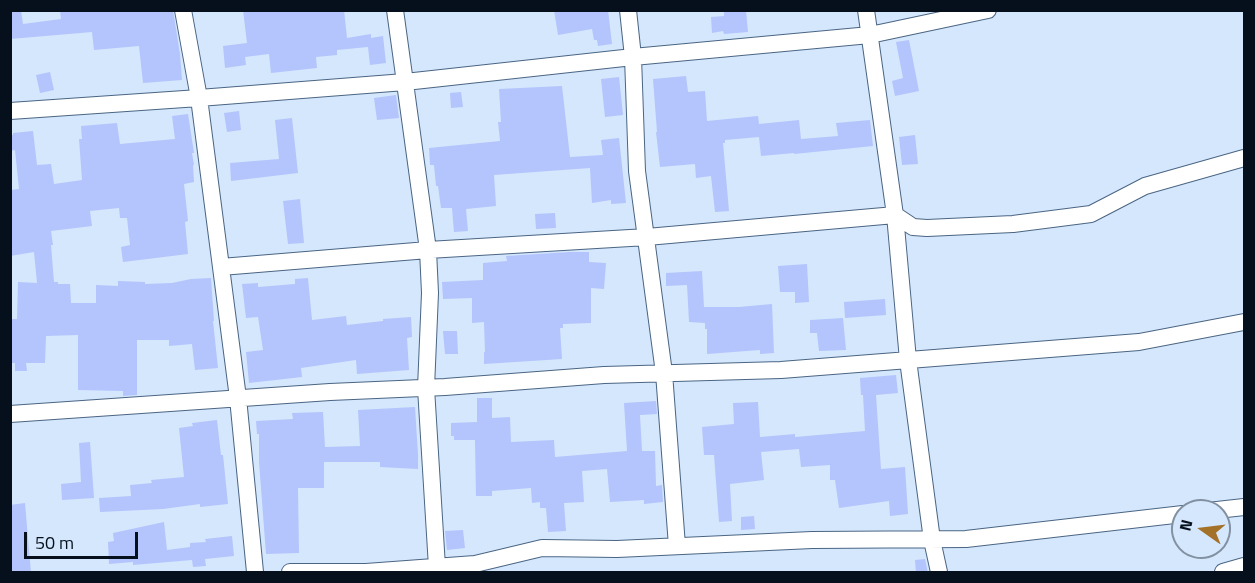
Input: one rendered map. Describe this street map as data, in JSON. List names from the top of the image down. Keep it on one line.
{"scale_bar":"50 m","north":"left"}
